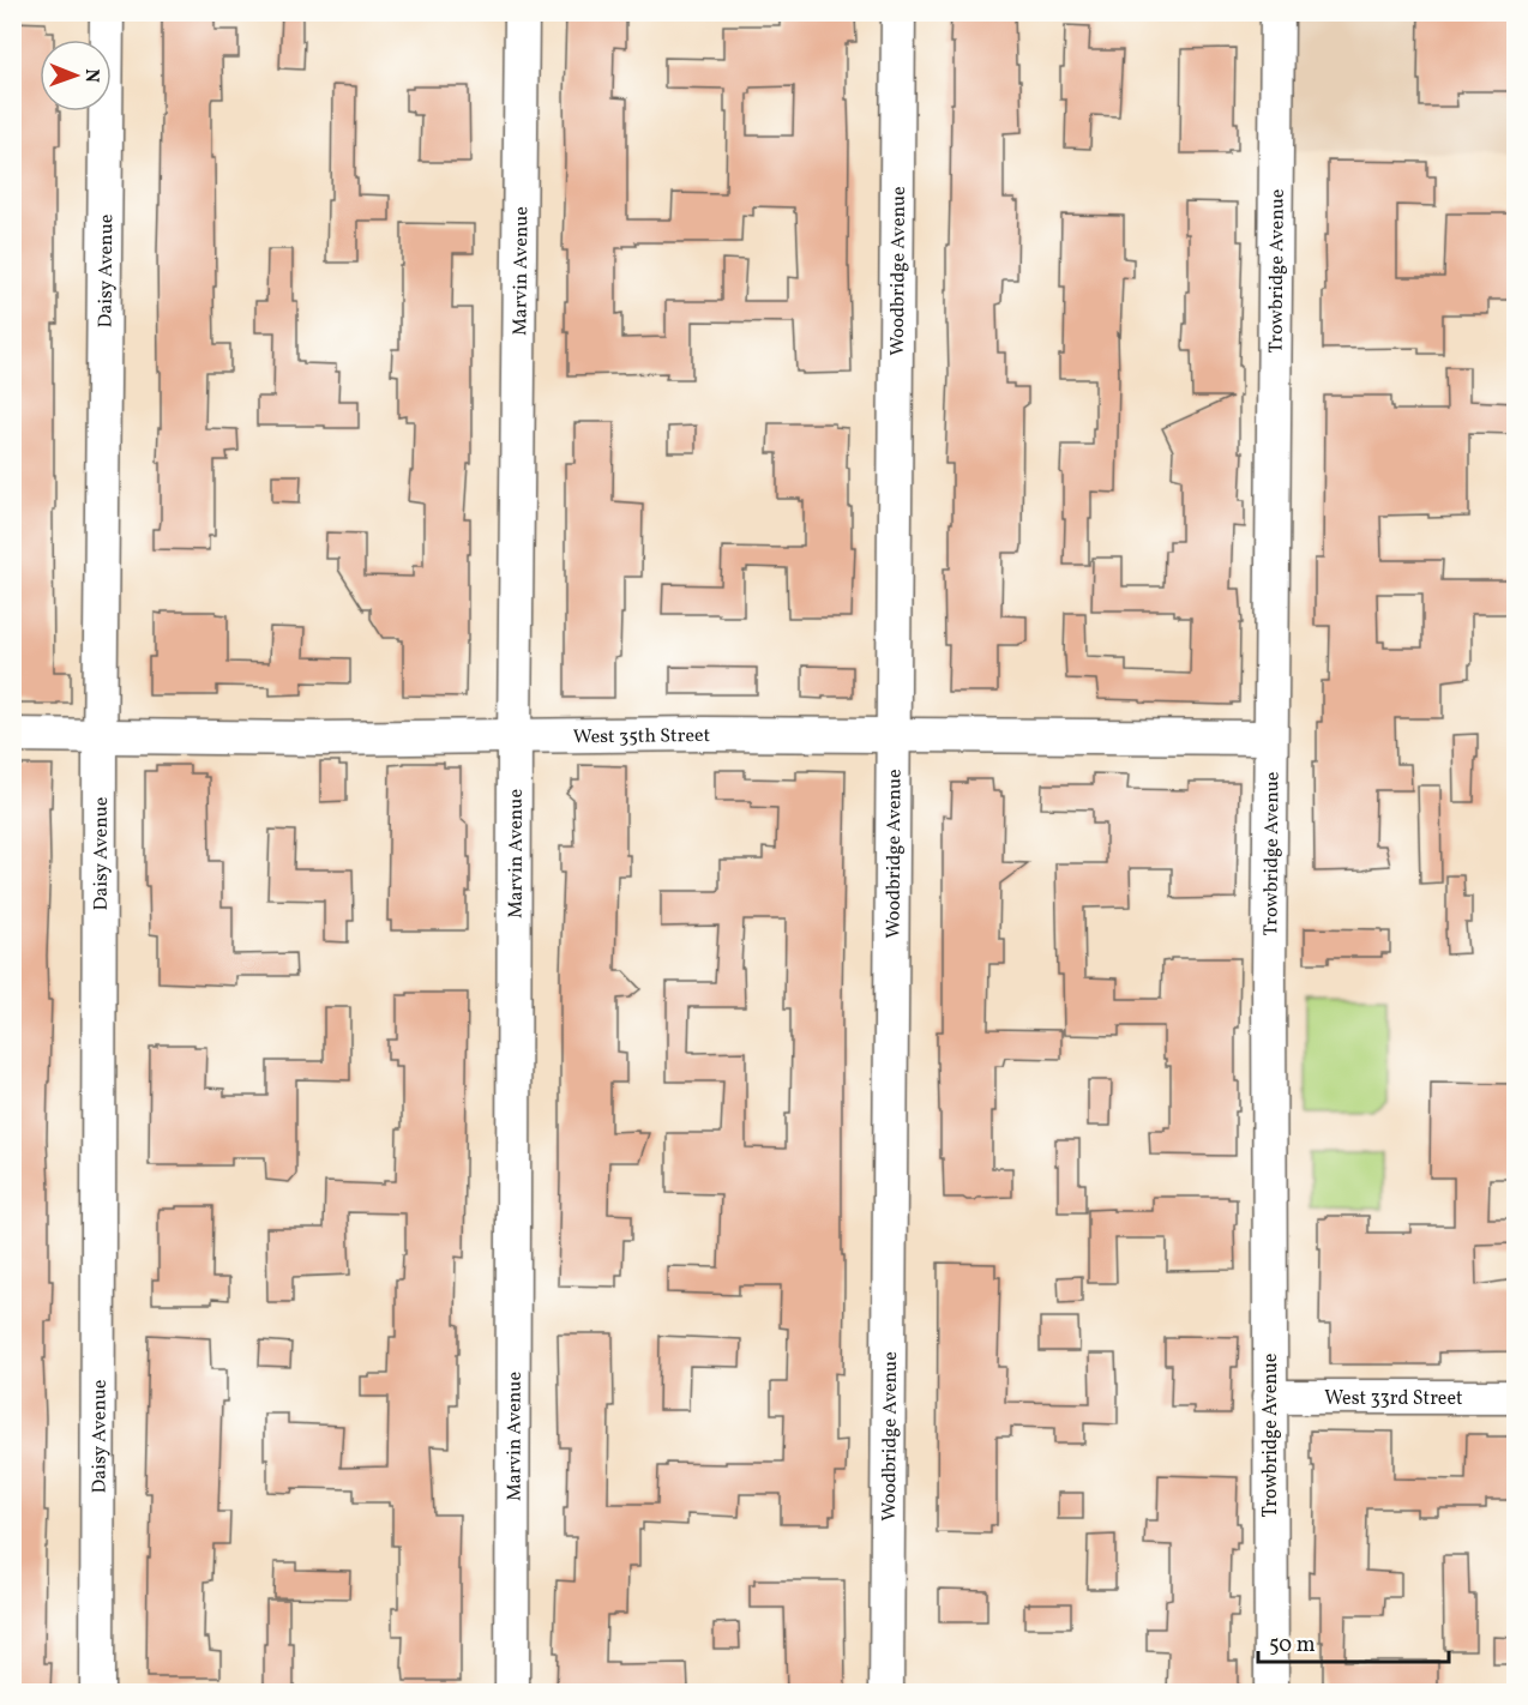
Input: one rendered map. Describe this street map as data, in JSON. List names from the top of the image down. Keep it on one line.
{"streets":{"street":["Daisy Avenue","Marvin Avenue","Woodbridge Avenue","Trowbridge Avenue","West 35th Street","West 33rd Street"]},"crossings":[["Daisy Avenue","West 35th Street"],["Marvin Avenue","West 35th Street"],["Woodbridge Avenue","West 35th Street"],["Trowbridge Avenue","West 35th Street"],["Trowbridge Avenue","West 33rd Street"]],"scale_bar":"50 m","north":"right"}
